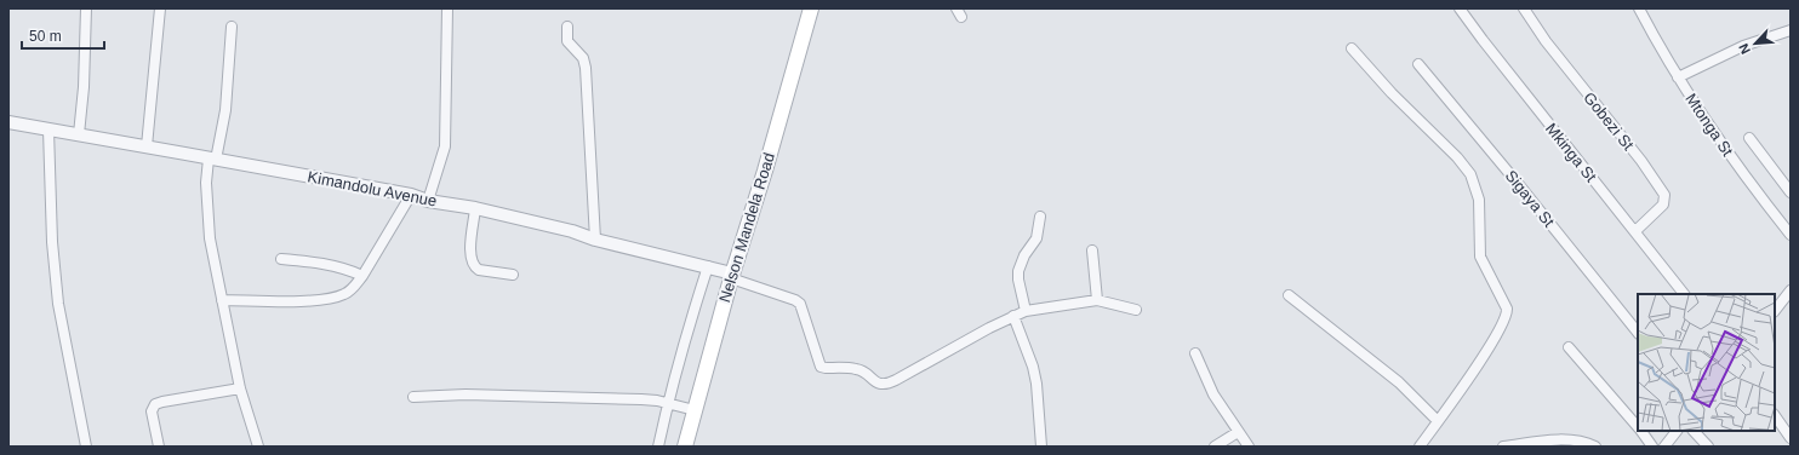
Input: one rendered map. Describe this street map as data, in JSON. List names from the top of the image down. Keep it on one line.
{"streets":{"main road":["Nelson Mandela Road"],"street":["Gobezi St","Mtonga St","Mkinga St","Kimandolu Avenue","Sigaya St"]},"crossings":[["Gobezi St","Mkinga St"],["Kimandolu Avenue","Nelson Mandela Road"]],"scale_bar":"50 m","north":"bottom left"}
